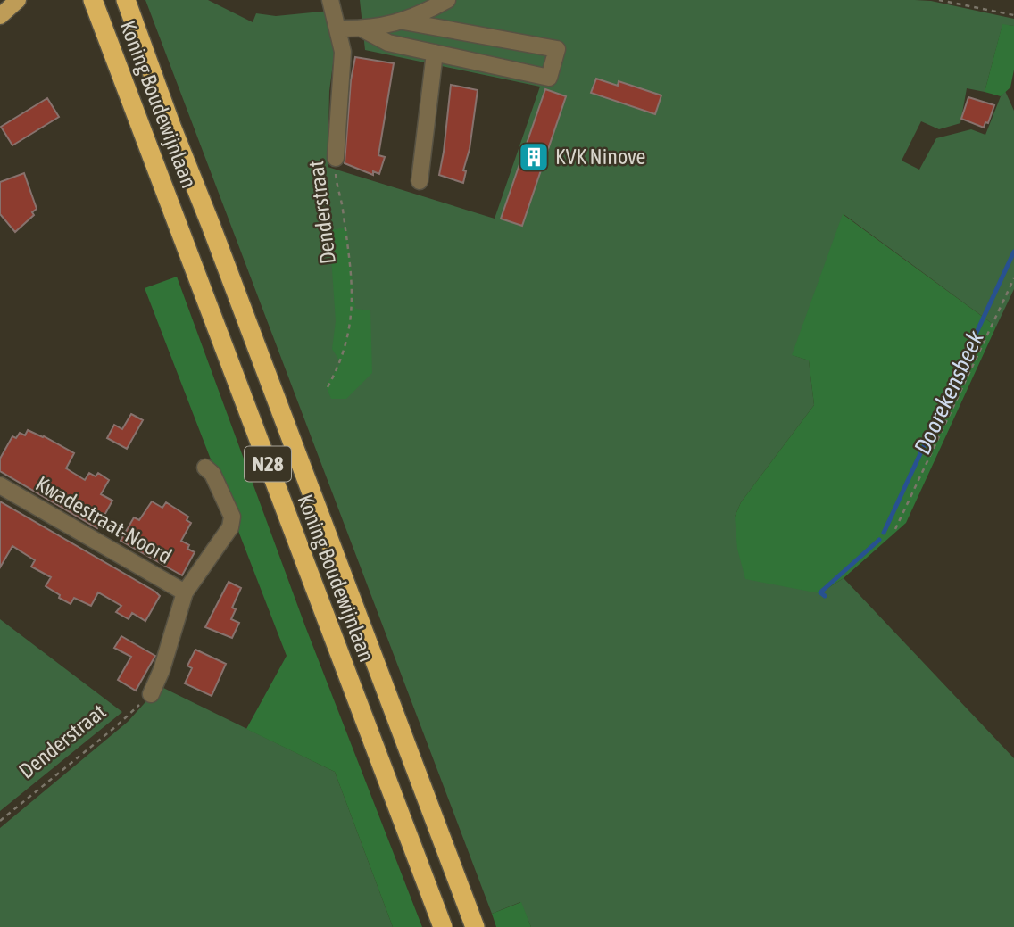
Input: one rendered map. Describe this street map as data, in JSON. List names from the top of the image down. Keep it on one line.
{"streets":{"highway":["Koning Boudewijnlaan","N28"],"street":["Denderstraat","Kwadestraat-Noord"]},"crossings":[["Denderstraat","Kwadestraat-Noord"]],"water":["Doorekensbeek"],"places":{"building":["KVK Ninove"]}}
